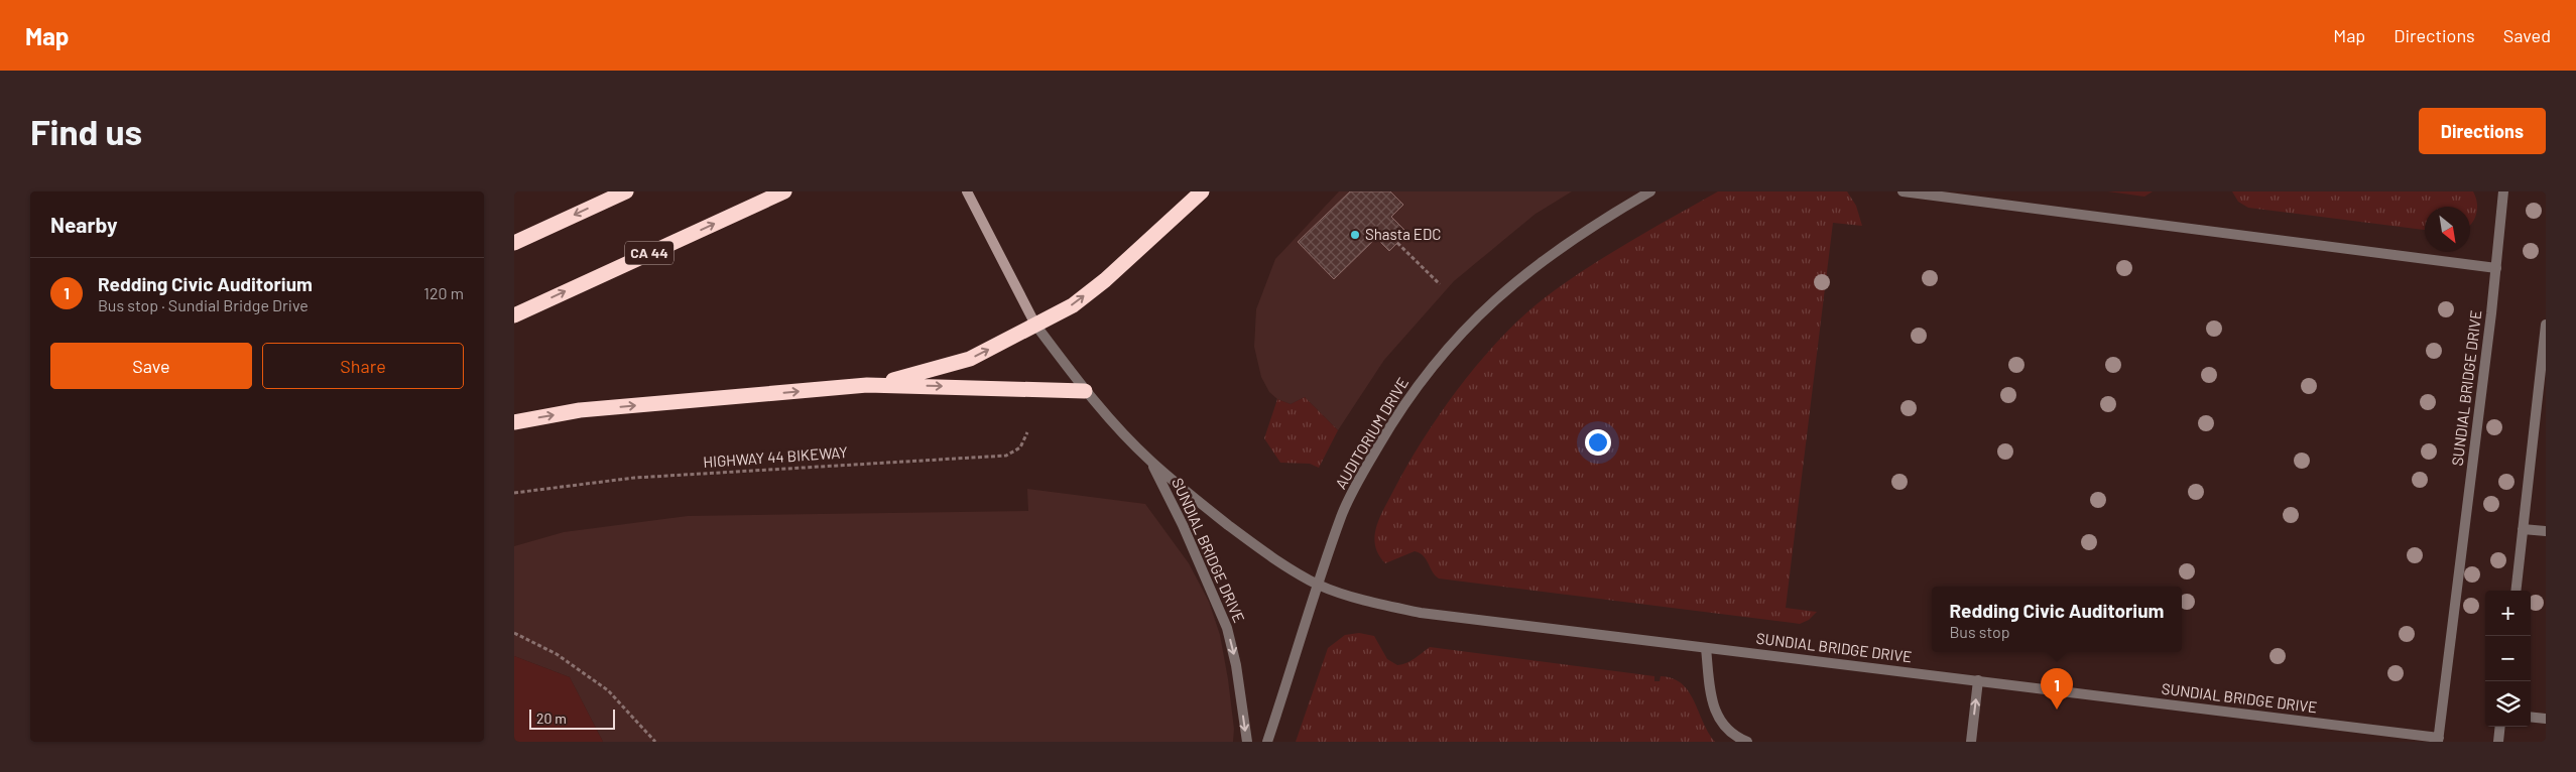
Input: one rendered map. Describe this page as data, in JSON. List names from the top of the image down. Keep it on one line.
{"streets":{"highway":["CA 44"],"main road":["SUNDIAL BRIDGE DRIVE"],"street":["AUDITORIUM DRIVE"],"path":["HIGHWAY 44 BIKEWAY"]},"crossings":[["SUNDIAL BRIDGE DRIVE","AUDITORIUM DRIVE"]],"places":["Shasta EDC"],"scale_bar":"20 m","north":"bottom right","page":{"header":"Map","nav":["Map","Directions","Saved"],"buttons":["Directions",["Save","Share"]],"title":"Find us","heading":"Nearby","list":[{"mark":"1","name":"Redding Civic Auditorium","note":"Bus stop · Sundial Bridge Drive","value":"120 m"}],"popup":["Redding Civic Auditorium","Bus stop"],"map_buttons":["+","−"],"pins":"1","scale":"20 m"}}
